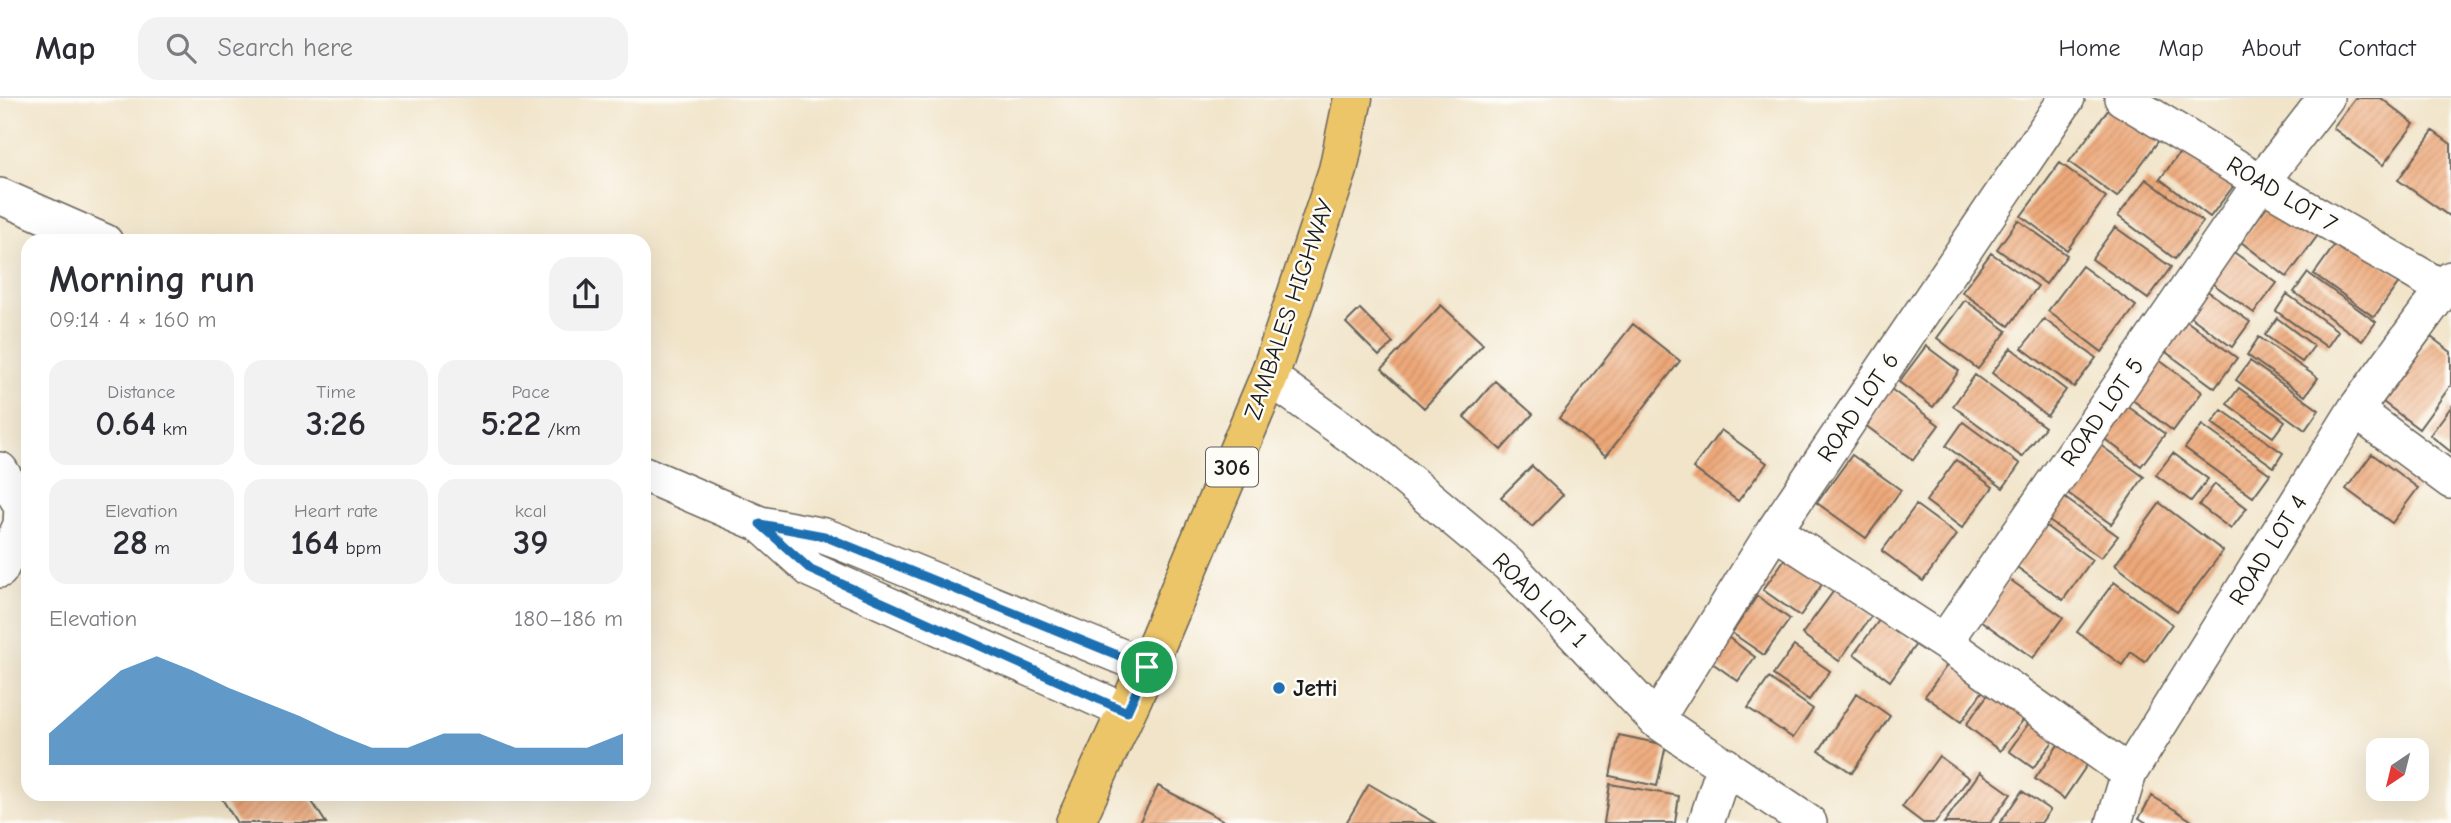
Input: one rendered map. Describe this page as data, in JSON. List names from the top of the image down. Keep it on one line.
{"streets":{"main road":["ZAMBALES HIGHWAY","306"],"street":["ROAD LOT 7","ROAD LOT 6","ROAD LOT 5","ROAD LOT 4","ROAD LOT 1"]},"crossings":[["ROAD LOT 7","ROAD LOT 5"],["ROAD LOT 7","ROAD LOT 4"],["ZAMBALES HIGHWAY","ROAD LOT 1"],["ROAD LOT 6","ROAD LOT 1"]],"places":["Jetti"],"north":"bottom left","page":{"header":"Map","search":"Search here","nav":["Home","Map","About","Contact"],"heading":["Morning run","09:14 · 4 × 160 m"],"stats":[["Distance","0.64 km"],["Time","3:26"],["Pace","5:22 /km"],["Elevation","28 m"],["Heart rate","164 bpm"],["kcal","39"]],"chart":["Elevation","180–186 m"]}}
